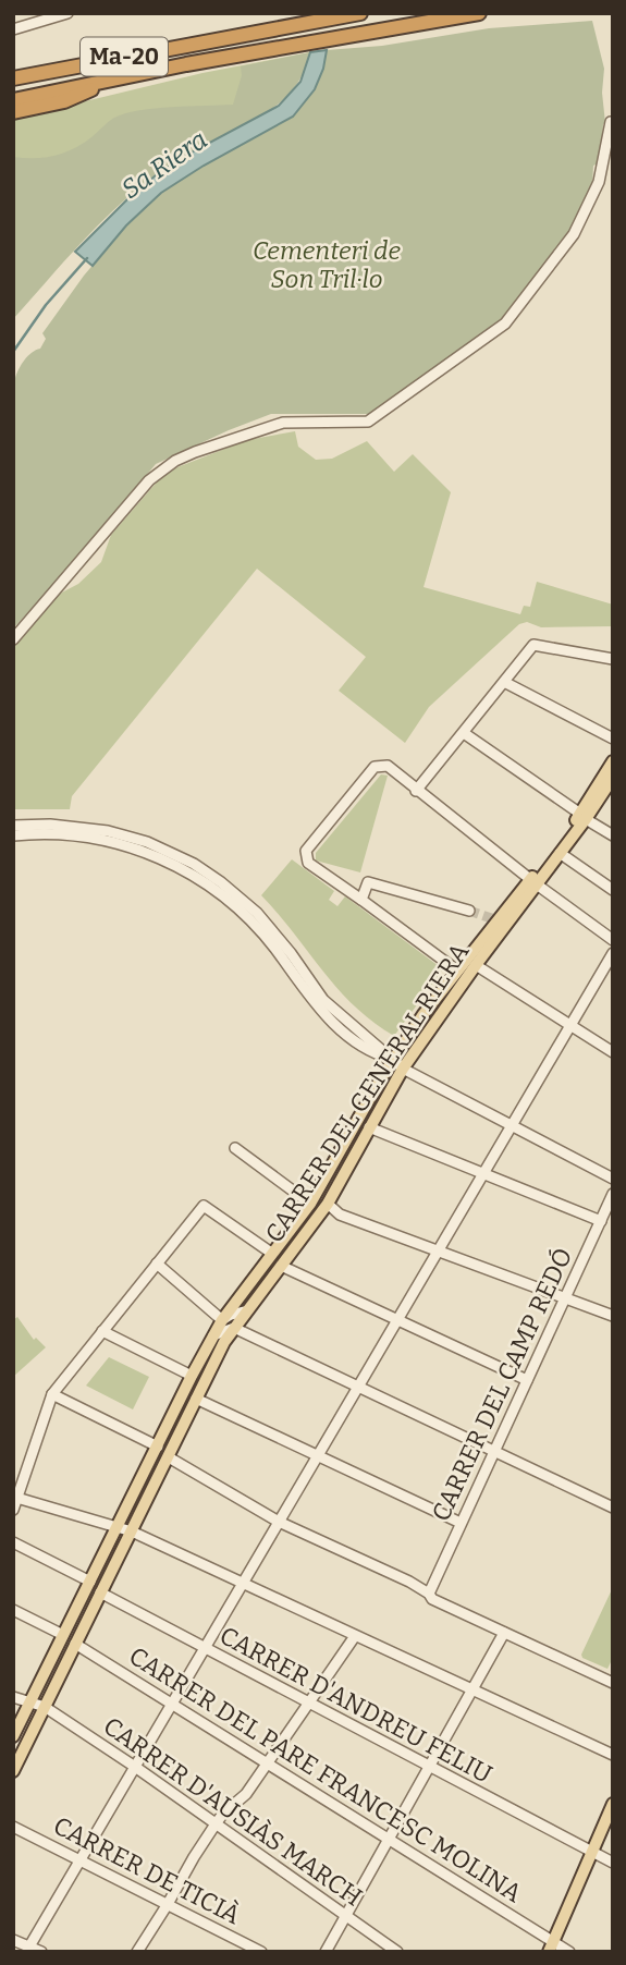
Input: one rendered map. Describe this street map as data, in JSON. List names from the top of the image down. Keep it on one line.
{"streets":{"highway":["Ma-20"],"main road":["CARRER DEL GENERAL RIERA"],"street":["CARRER DEL CAMP REDÓ","CARRER D'ANDREU FELIU","CARRER DEL PARE FRANCESC MOLINA","CARRER D'AUSIÀS MARCH","CARRER DE TICIÀ"]},"crossings":[["CARRER DEL GENERAL RIERA","CARRER D'ANDREU FELIU"],["CARRER DEL GENERAL RIERA","CARRER DEL PARE FRANCESC MOLINA"],["CARRER DEL GENERAL RIERA","CARRER D'AUSIÀS MARCH"]],"water":["Sa Riera"],"parks":["Cementeri de Son Tril·lo"]}
